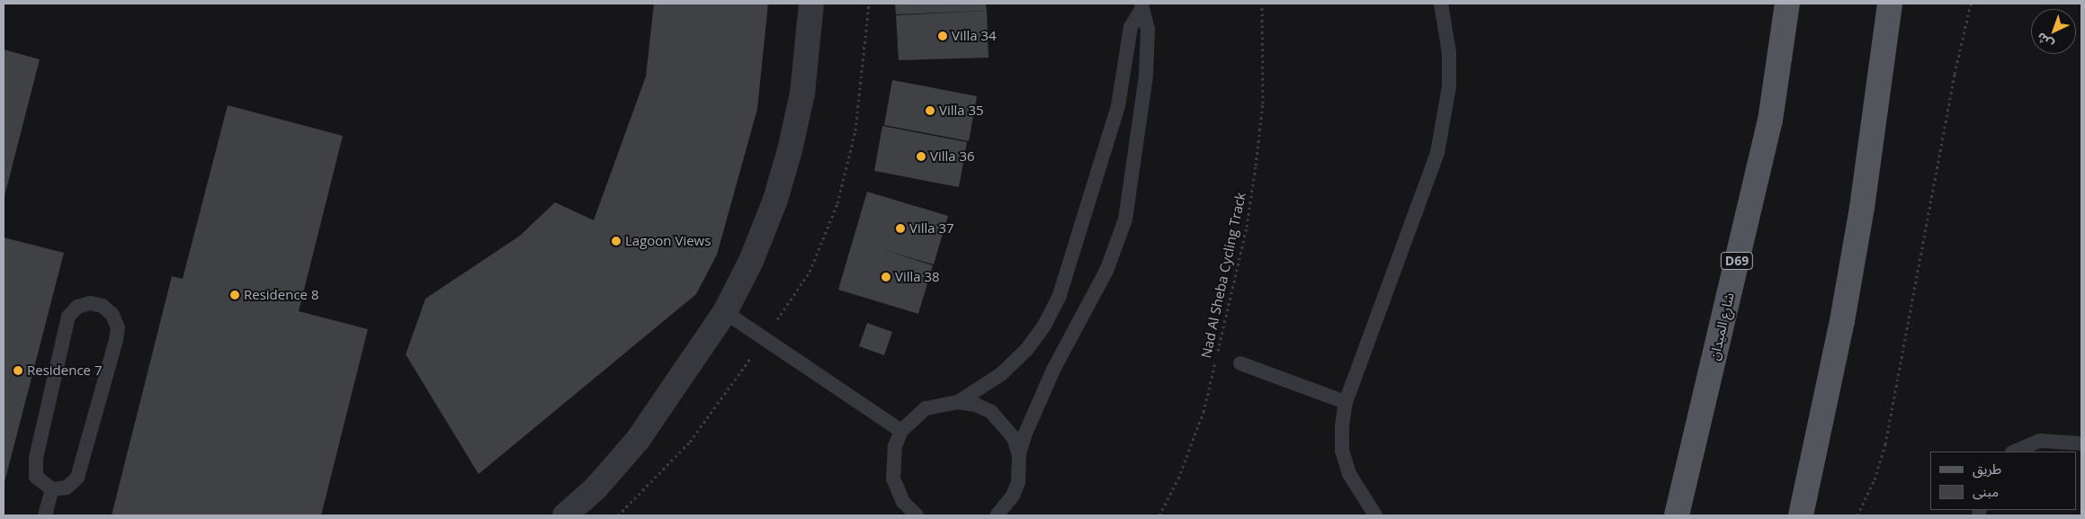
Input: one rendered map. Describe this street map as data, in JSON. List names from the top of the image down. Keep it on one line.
{"streets":{"main road":["D69","شارع الميدان"],"path":["Nad Al Sheba Cycling Track"]},"places":["Villa 34","Villa 35","Villa 36","Villa 37","Lagoon Views","Villa 38","Residence 8","Residence 7"],"legend":["طريق","مبنى"],"north":"bottom left"}
